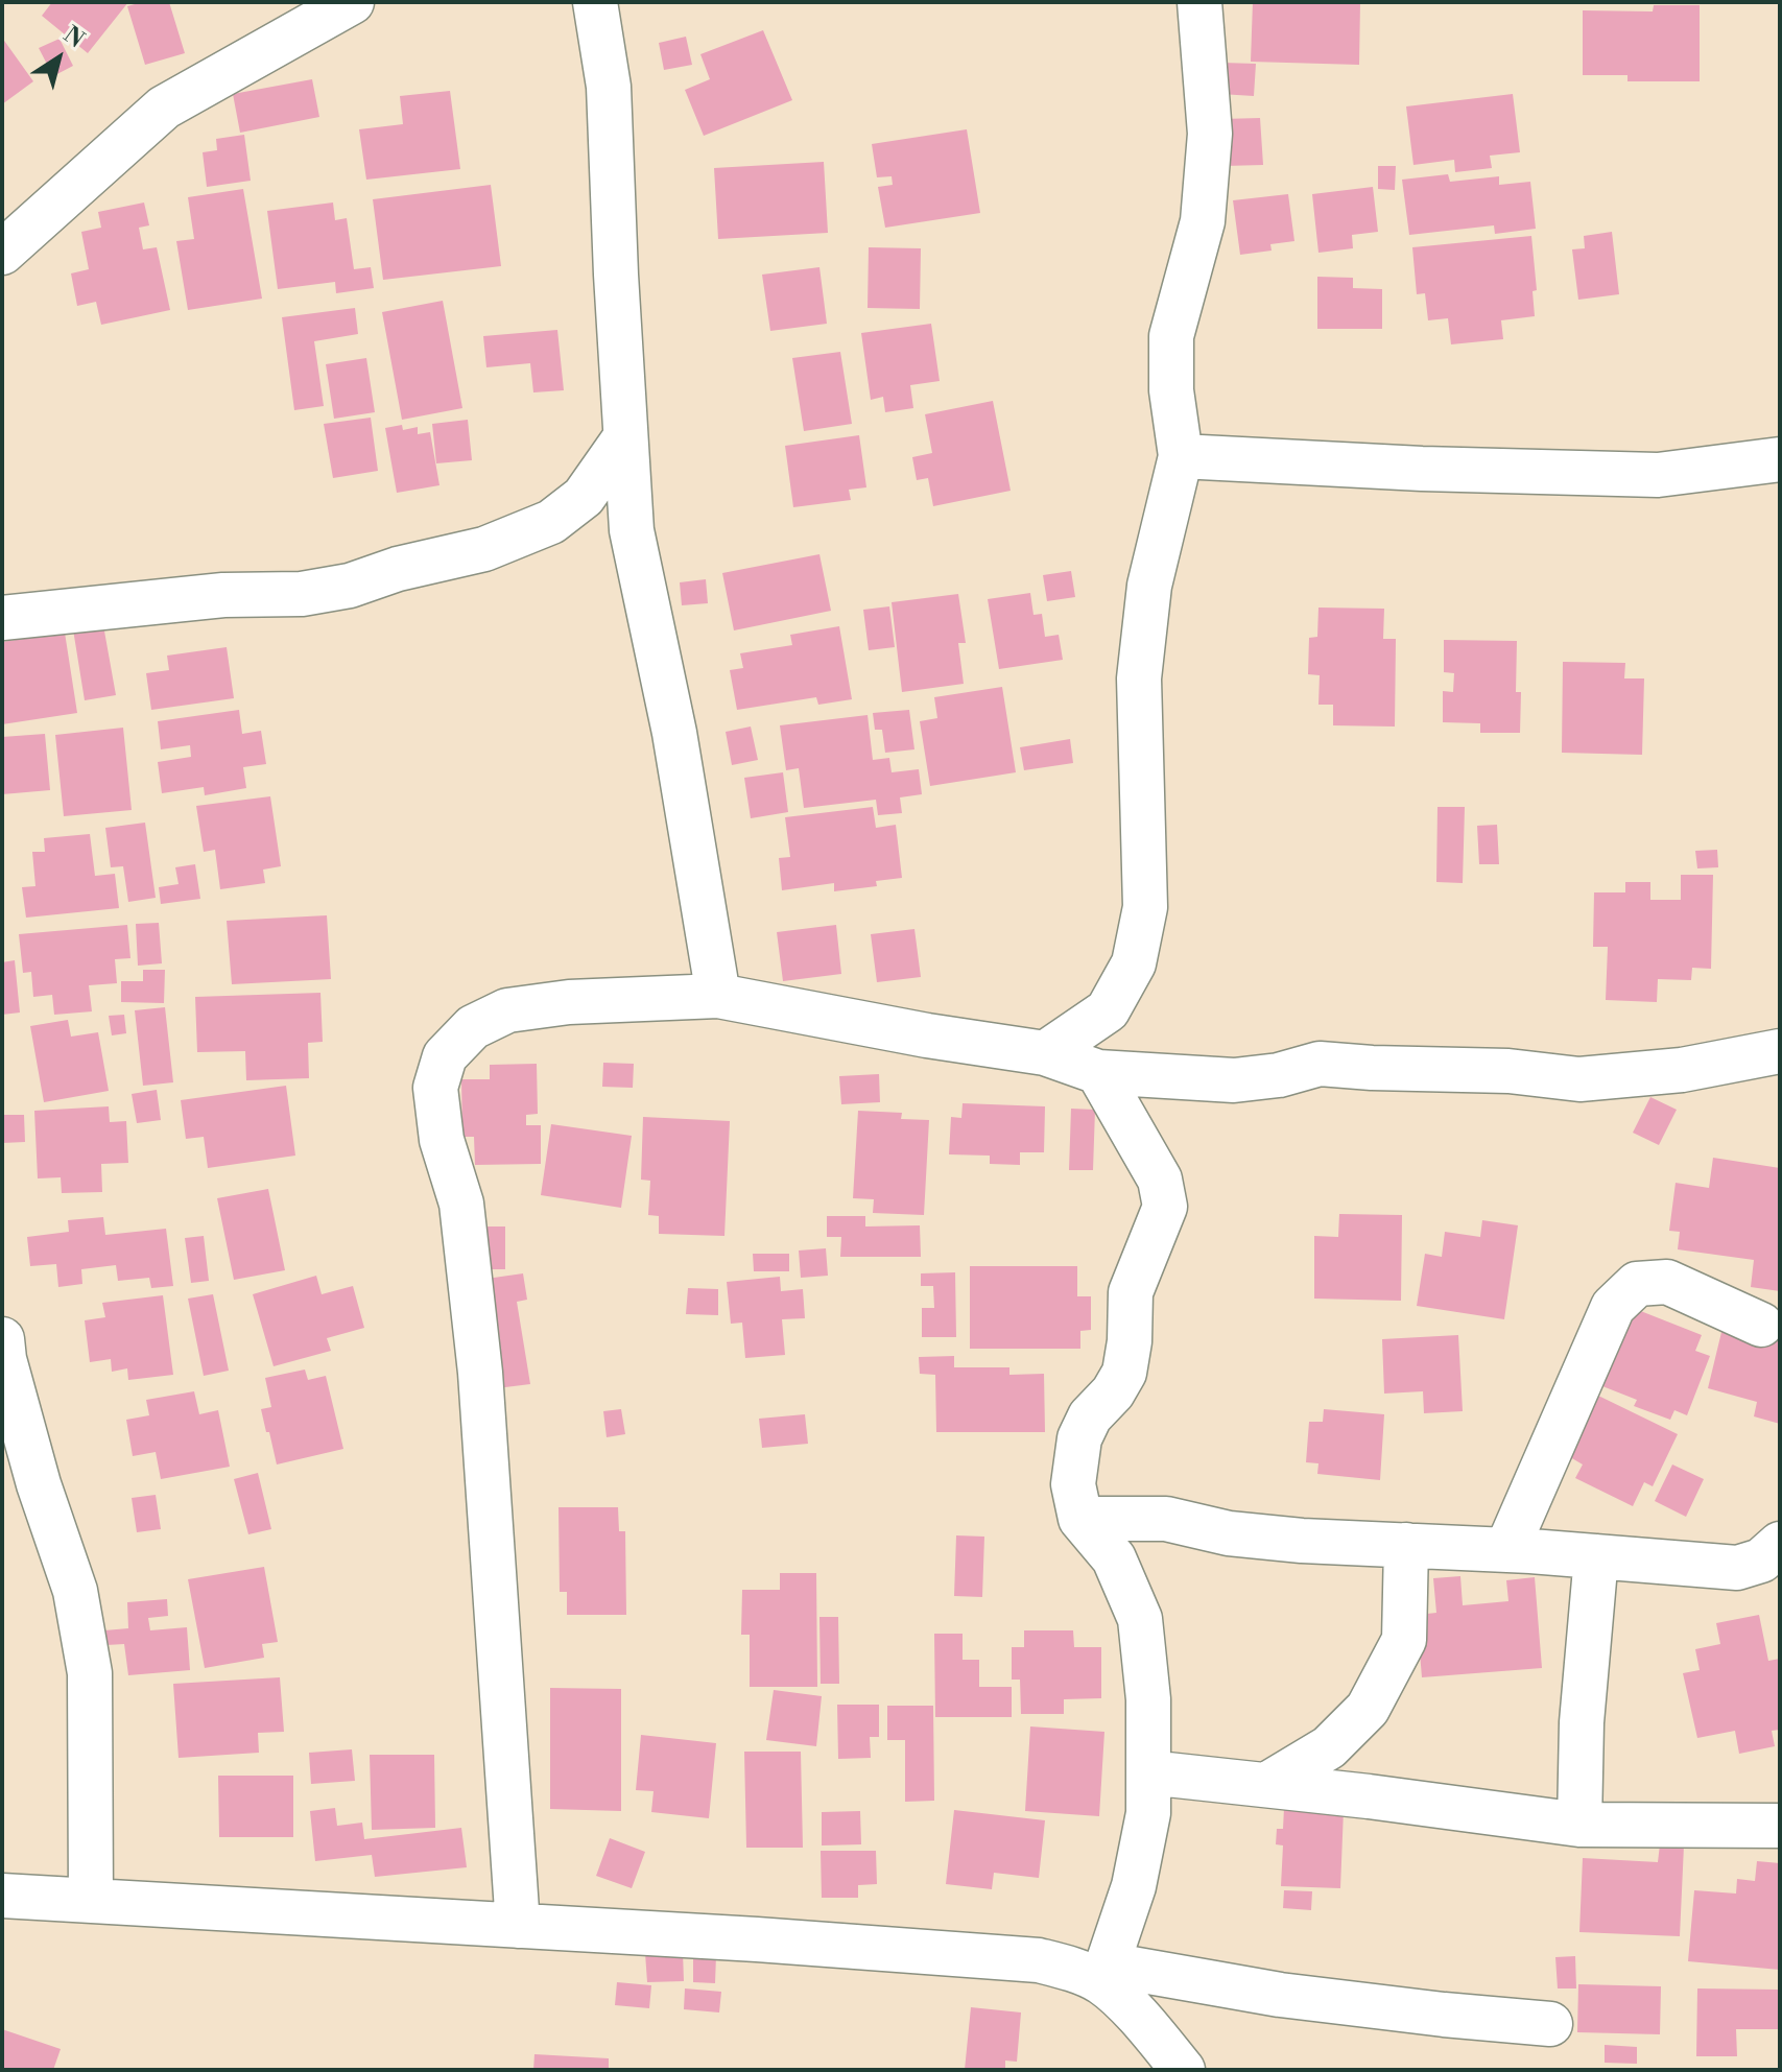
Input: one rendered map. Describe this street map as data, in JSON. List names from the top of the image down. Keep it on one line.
{"north":"top right"}
